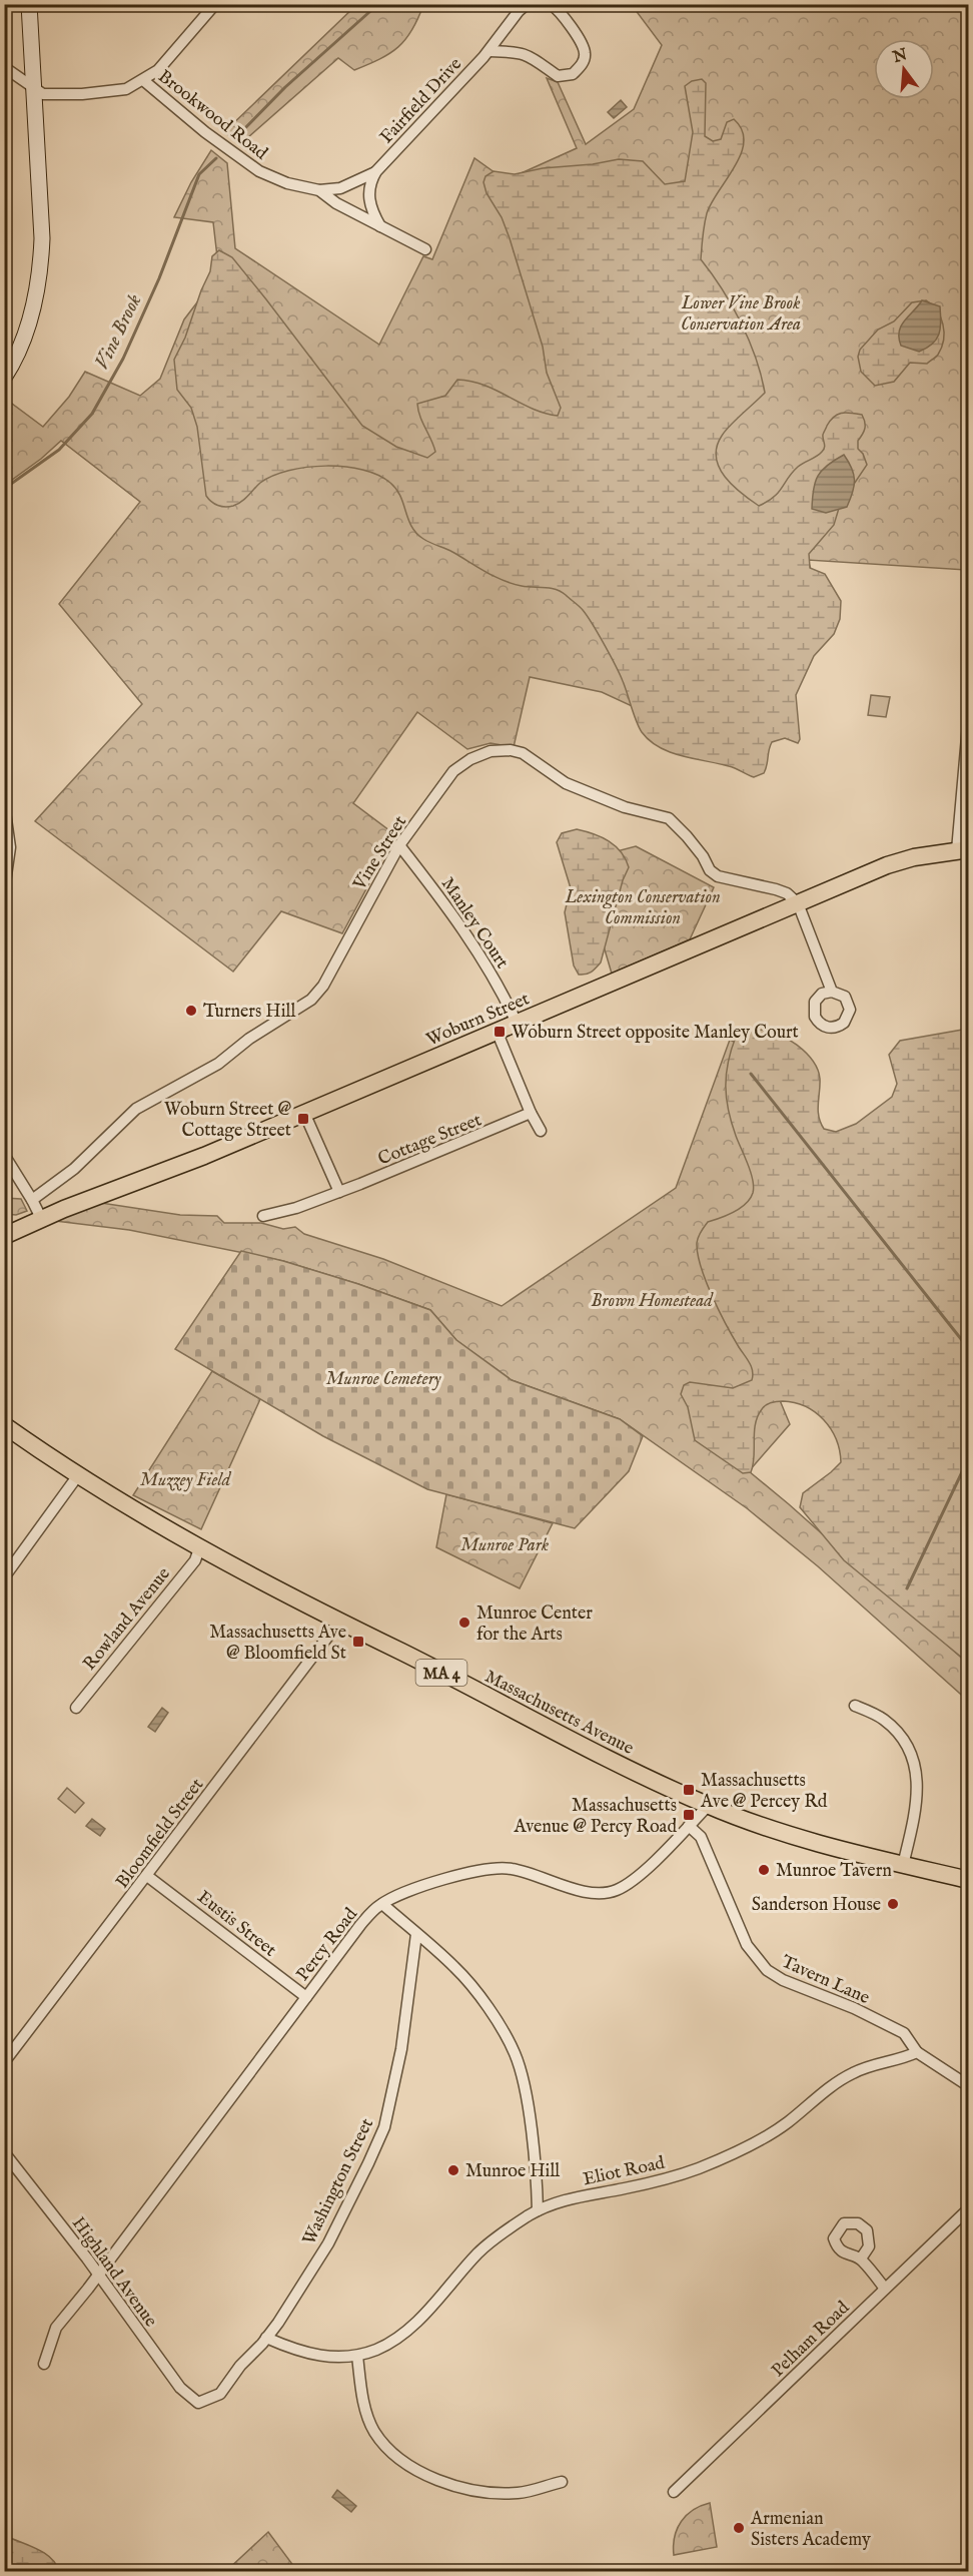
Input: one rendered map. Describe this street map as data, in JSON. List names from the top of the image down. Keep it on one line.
{"streets":{"main road":["Woburn Street","MA 4","Massachusetts Avenue"],"street":["Fairfield Drive","Brookwood Road","Vine Street","Manley Court","Cottage Street","Rowland Avenue","Bloomfield Street","Eustis Street","Percy Road","Tavern Lane","Eliot Road","Washington Street","Highland Avenue","Pelham Road"]},"crossings":[["Fairfield Drive","Brookwood Road"],["Vine Street","Manley Court"],["Vine Street","Woburn Street"],["Manley Court","Woburn Street"],["Rowland Avenue","Massachusetts Avenue"],["Massachusetts Avenue","Bloomfield Street"],["Massachusetts Avenue","Percy Road"],["Bloomfield Street","Eustis Street"],["Eustis Street","Percy Road"],["Percy Road","Tavern Lane"],["Percy Road","Highland Avenue"],["Tavern Lane","Eliot Road"],["Eliot Road","Washington Street"],["Washington Street","Highland Avenue"]],"water":["Vine Brook"],"parks":["Lower Vine Brook Conservation Area","Lexington Conservation Commission","Brown Homestead","Munroe Cemetery","Muzzey Field","Munroe Park"],"places":{"other":["Turners Hill","Munroe Center for the Arts","Munroe Tavern","Sanderson House","Munroe Hill","Armenian Sisters Academy"],"transit":["Woburn Street opposite Manley Court","Woburn Street @ Cottage Street","Massachusetts Ave @ Bloomfield St","Massachusetts Ave @ Percey Rd","Massachusetts Avenue @ Percy Road"]},"north":"top"}
